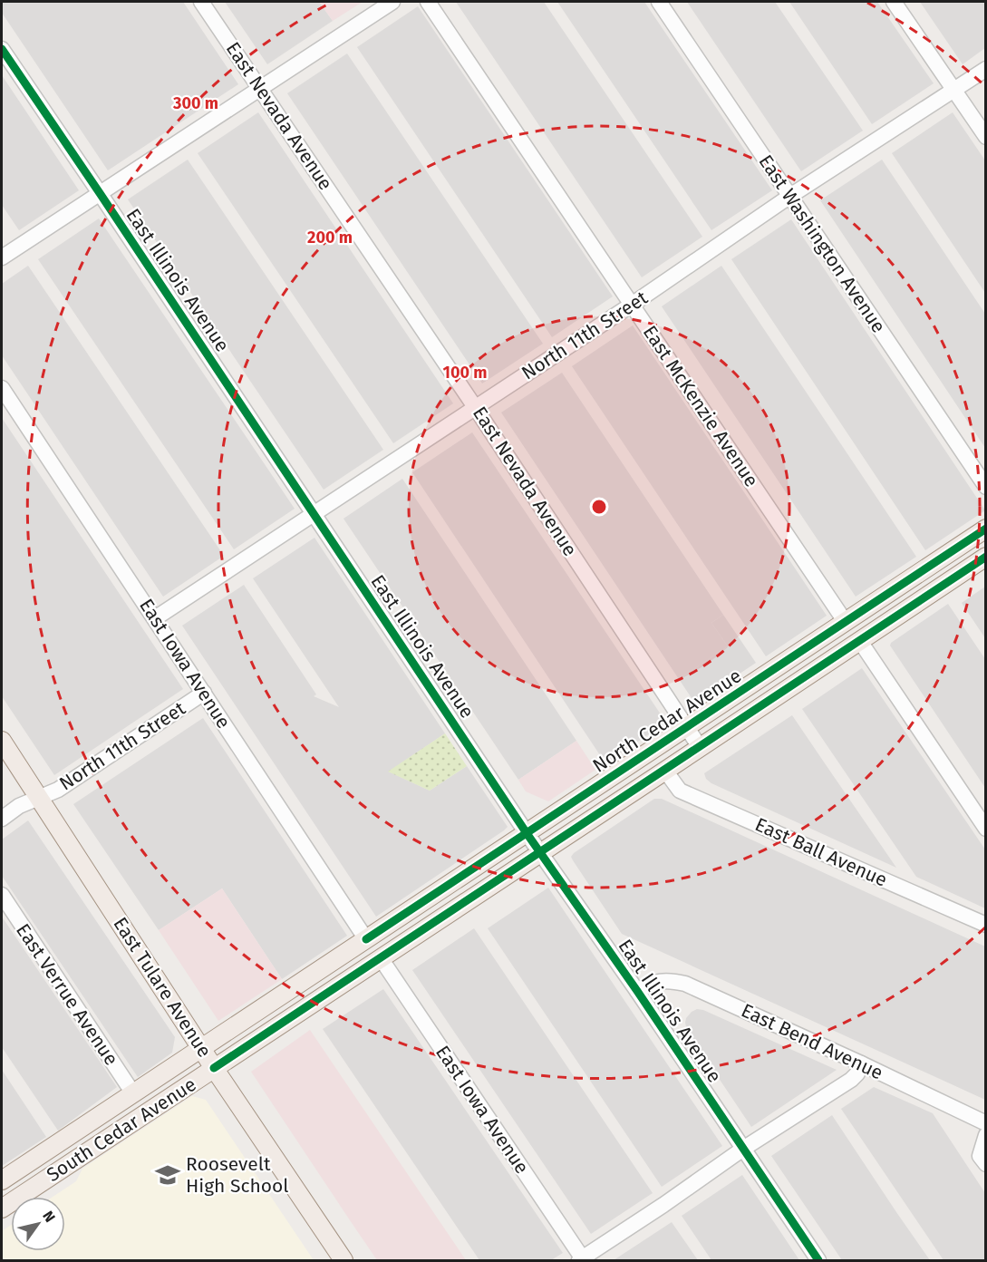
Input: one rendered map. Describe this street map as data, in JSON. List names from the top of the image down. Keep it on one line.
{"streets":{"main road":["North Cedar Avenue","East Tulare Avenue","South Cedar Avenue"],"street":["East Nevada Avenue","East Washington Avenue","East Illinois Avenue","North 11th Street","East McKenzie Avenue","East Iowa Avenue","East Ball Avenue","East Verrue Avenue","East Bend Avenue"]},"crossings":[["East Nevada Avenue","North 11th Street"],["East Nevada Avenue","North Cedar Avenue"],["East Washington Avenue","North 11th Street"],["East Illinois Avenue","North 11th Street"],["East Illinois Avenue","North Cedar Avenue"],["East Illinois Avenue","East Bend Avenue"],["North 11th Street","East McKenzie Avenue"],["North 11th Street","East Iowa Avenue"],["North 11th Street","East Tulare Avenue"],["East McKenzie Avenue","North Cedar Avenue"],["East Iowa Avenue","North Cedar Avenue"],["North Cedar Avenue","East Ball Avenue"],["North Cedar Avenue","East Tulare Avenue"],["North Cedar Avenue","South Cedar Avenue"],["East Tulare Avenue","South Cedar Avenue"],["East Verrue Avenue","South Cedar Avenue"]],"places":{"school or university":["Roosevelt High School"]},"north":"top right","rings":["300 m","200 m","100 m"]}
